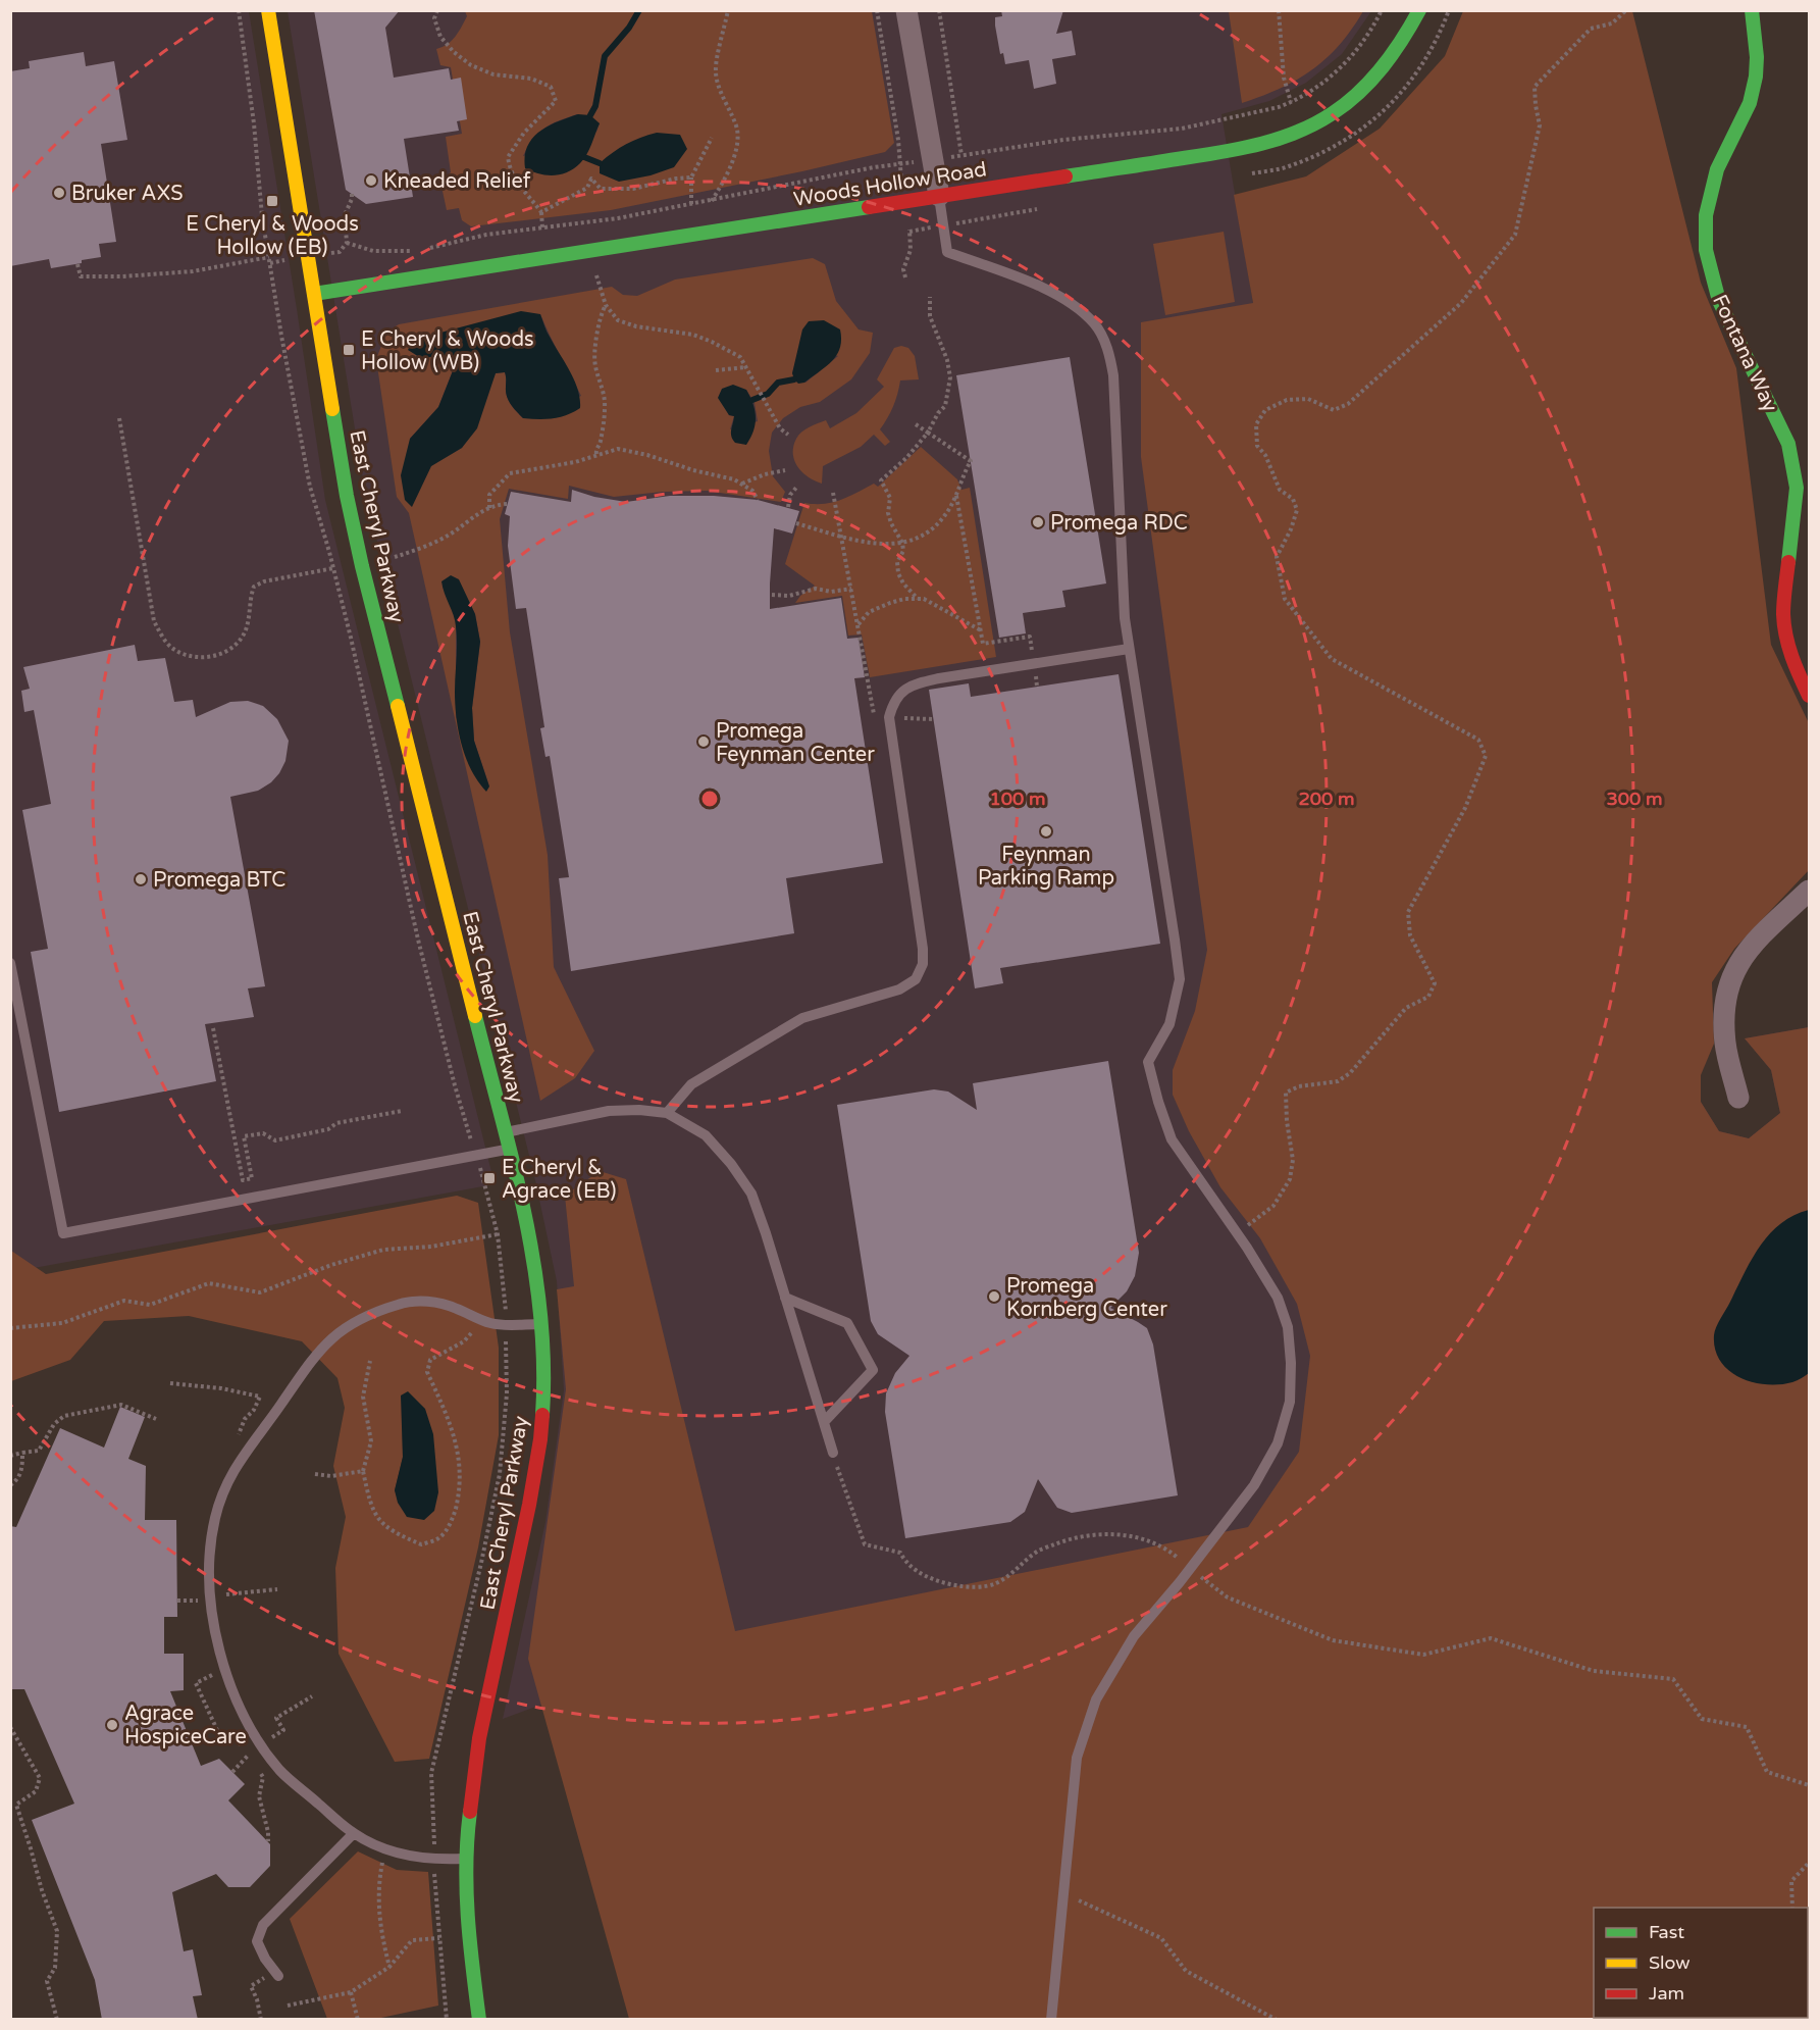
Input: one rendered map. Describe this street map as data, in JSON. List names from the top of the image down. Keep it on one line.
{"streets":{"street":["Woods Hollow Road","Fontana Way","East Cheryl Parkway"]},"crossings":[["Woods Hollow Road","East Cheryl Parkway"]],"places":{"other":["Kneaded Relief","Bruker AXS","Promega RDC","Promega Feynman Center","Feynman Parking Ramp","Promega BTC","Promega Kornberg Center","Agrace HospiceCare"],"transit":["E Cheryl & Woods Hollow (EB)","E Cheryl & Woods Hollow (WB)","E Cheryl & Agrace (EB)"]},"legend":["Fast","Slow","Jam"],"rings":["100 m","200 m","300 m"]}
